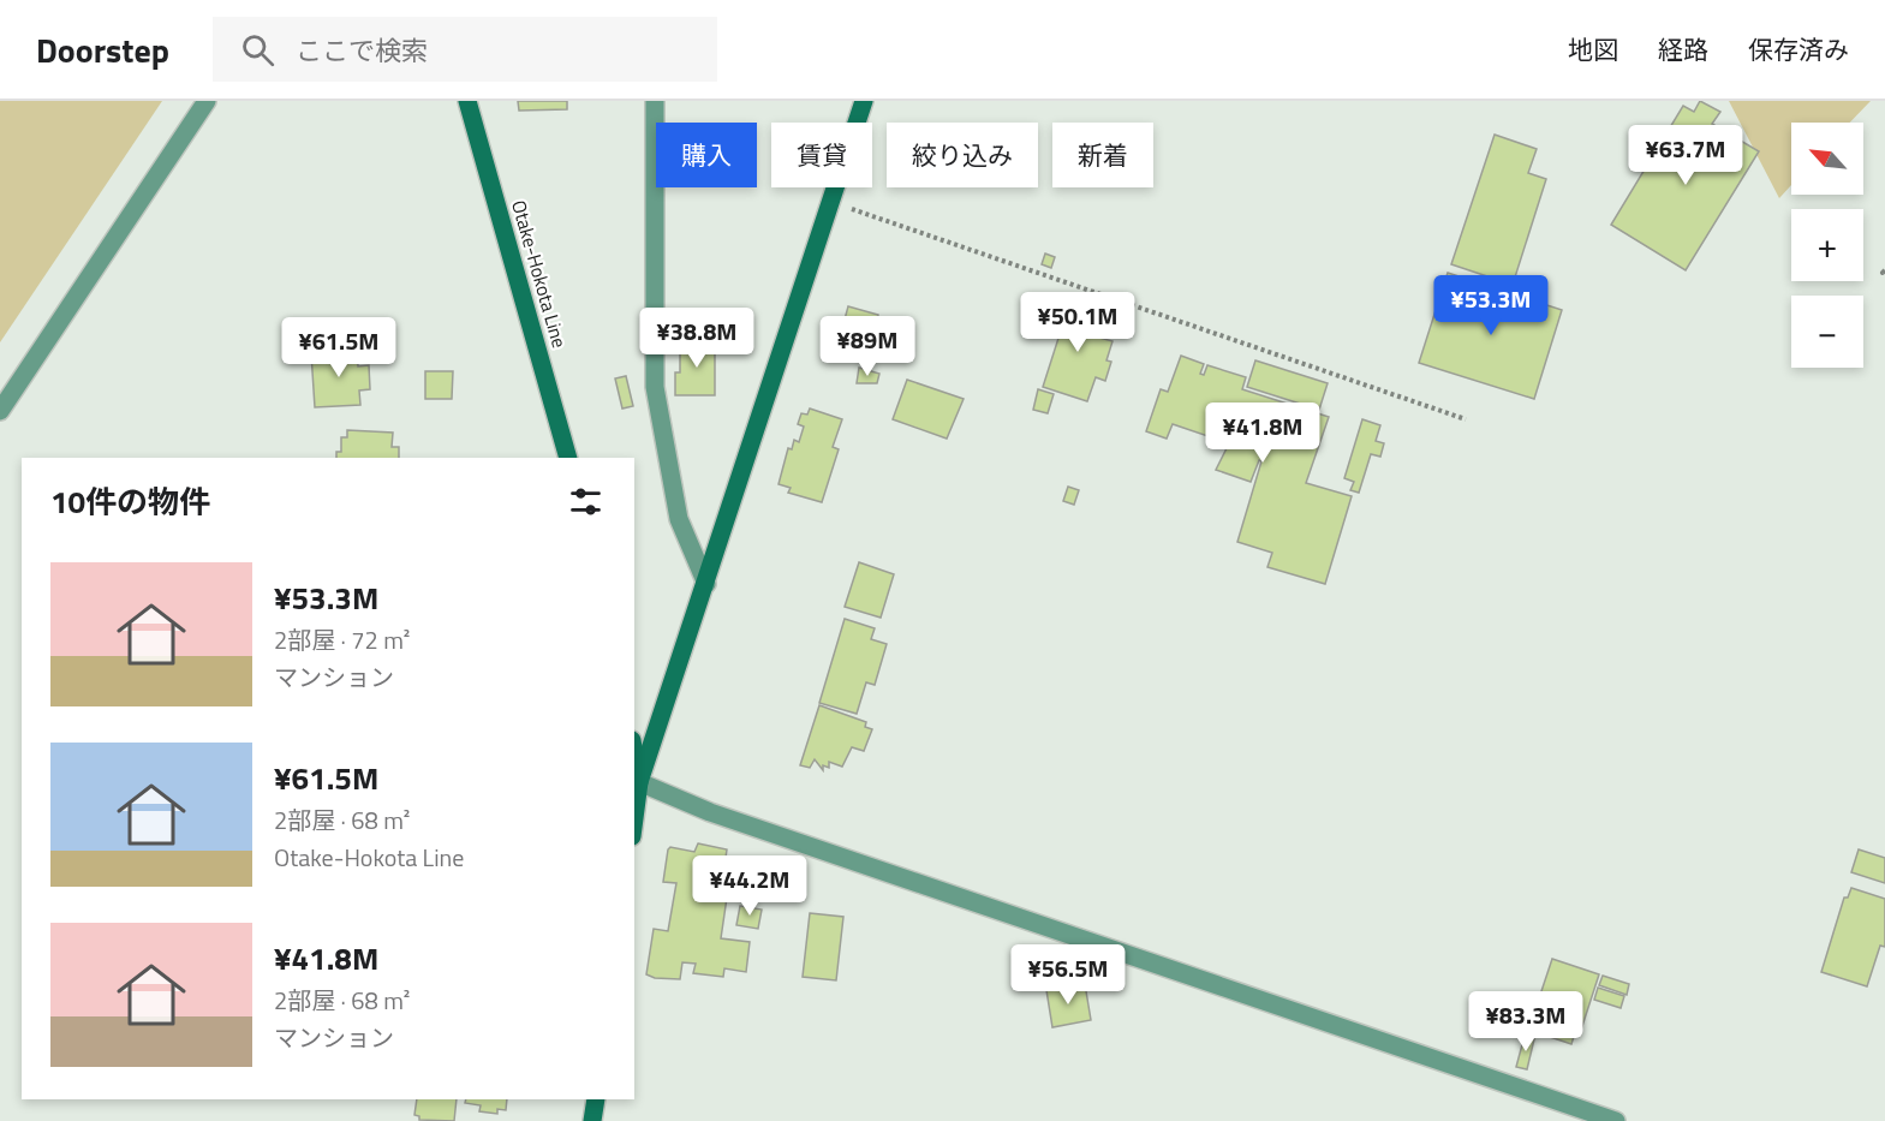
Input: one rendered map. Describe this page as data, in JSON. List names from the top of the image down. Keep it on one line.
{"streets":{"street":["Otake-Hokota Line"]},"north":"top left","page":{"header":"Doorstep","search":"ここで検索","nav":["地図","経路","保存済み"],"map_buttons":["+","−"],"chip":["購入","賃貸","絞り込み","新着"],"price":["¥63.7M","¥53.3M","¥50.1M","¥38.8M","¥89M","¥61.5M","¥41.8M","¥44.2M","¥56.5M","¥83.3M"],"heading":"10件の物件","list":[{"name":"¥53.3M","note":"2部屋 · 72 m² · マンション"},{"name":"¥61.5M","note":"2部屋 · 68 m² · Otake-Hokota Line"},{"name":"¥41.8M","note":"2部屋 · 68 m² · マンション"}]}}
